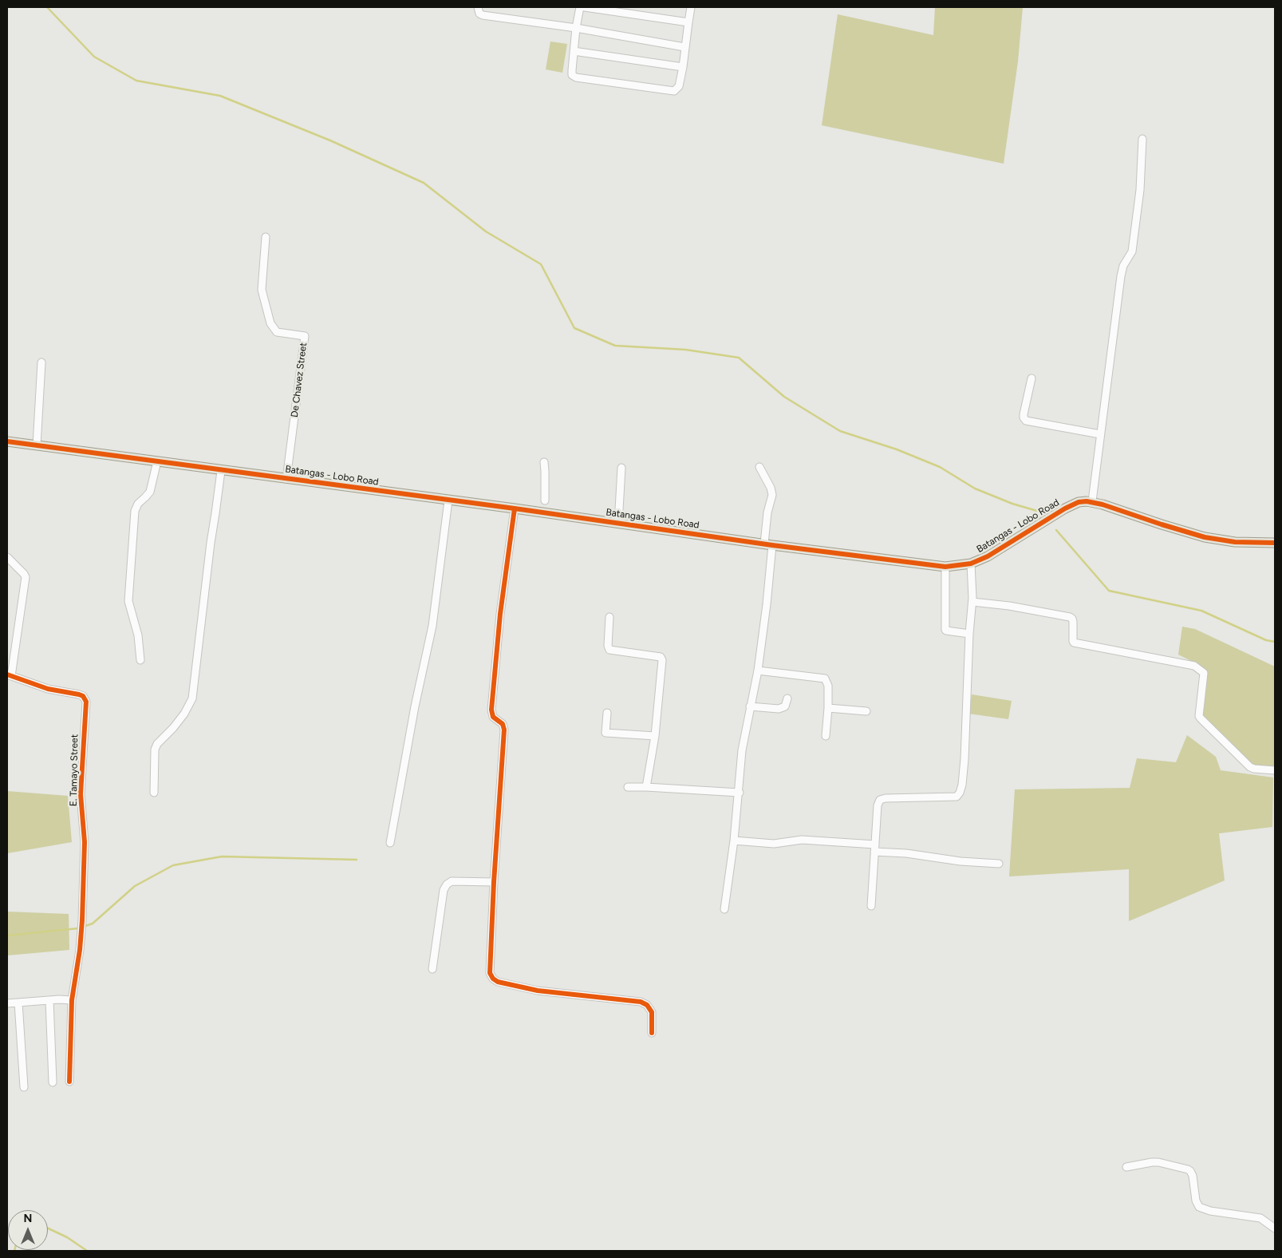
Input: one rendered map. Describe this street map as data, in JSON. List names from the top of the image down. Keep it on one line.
{"streets":{"main road":["Batangas - Lobo Road"],"street":["De Chavez Street","E. Tamayo Street"]},"crossings":[["De Chavez Street","Batangas - Lobo Road"]],"north":"top"}
